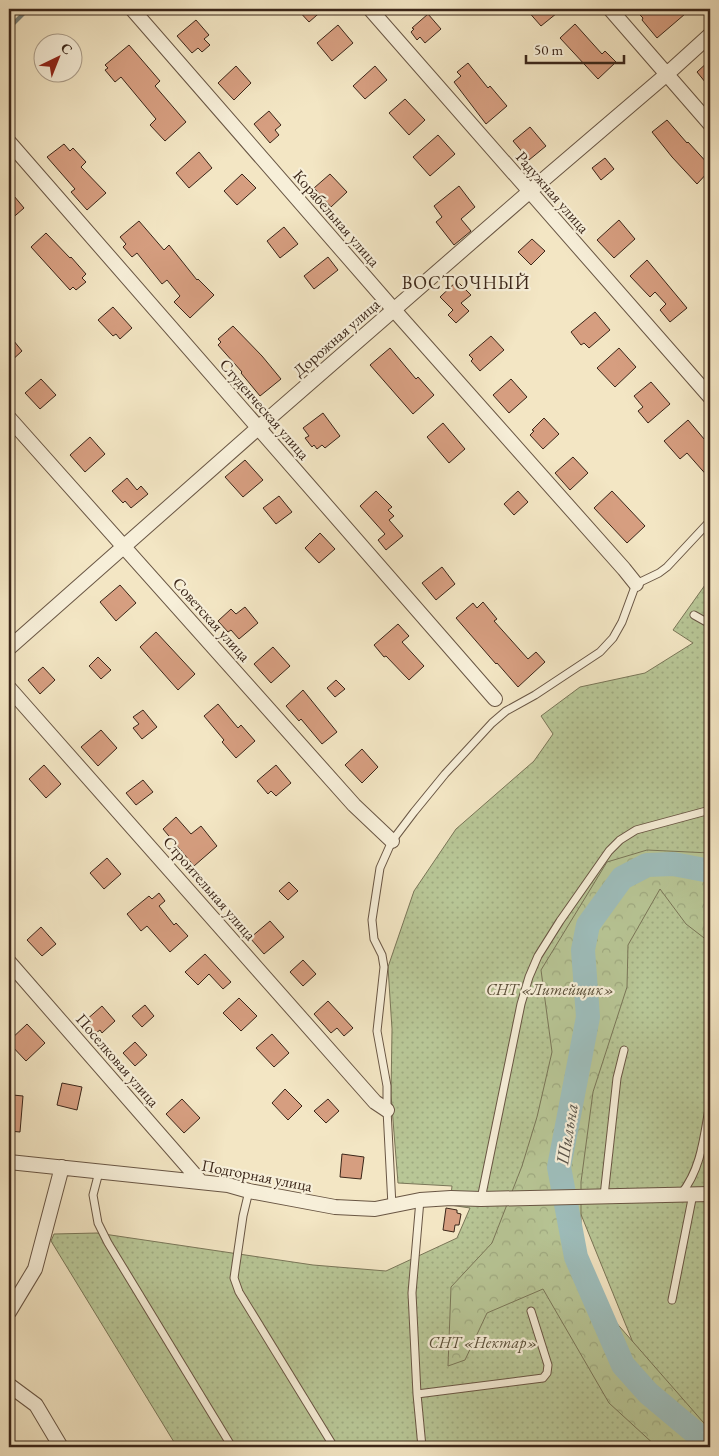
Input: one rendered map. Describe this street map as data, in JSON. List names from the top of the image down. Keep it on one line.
{"streets":{"street":["Радужная улица","Корабельная улица","Дорожная улица","Студенческая улица","Советская улица","Строительная улица","Поселковая улица","Подгорная улица"]},"crossings":[["Радужная улица","Дорожная улица"],["Корабельная улица","Дорожная улица"],["Дорожная улица","Студенческая улица"],["Дорожная улица","Советская улица"],["Поселковая улица","Подгорная улица"]],"districts":["ВОСТОЧНЫЙ"],"water":["Шильна"],"parks":["СНТ «Литейщик»","СНТ «Нектар»"],"scale_bar":"50 m","north":"top right"}
